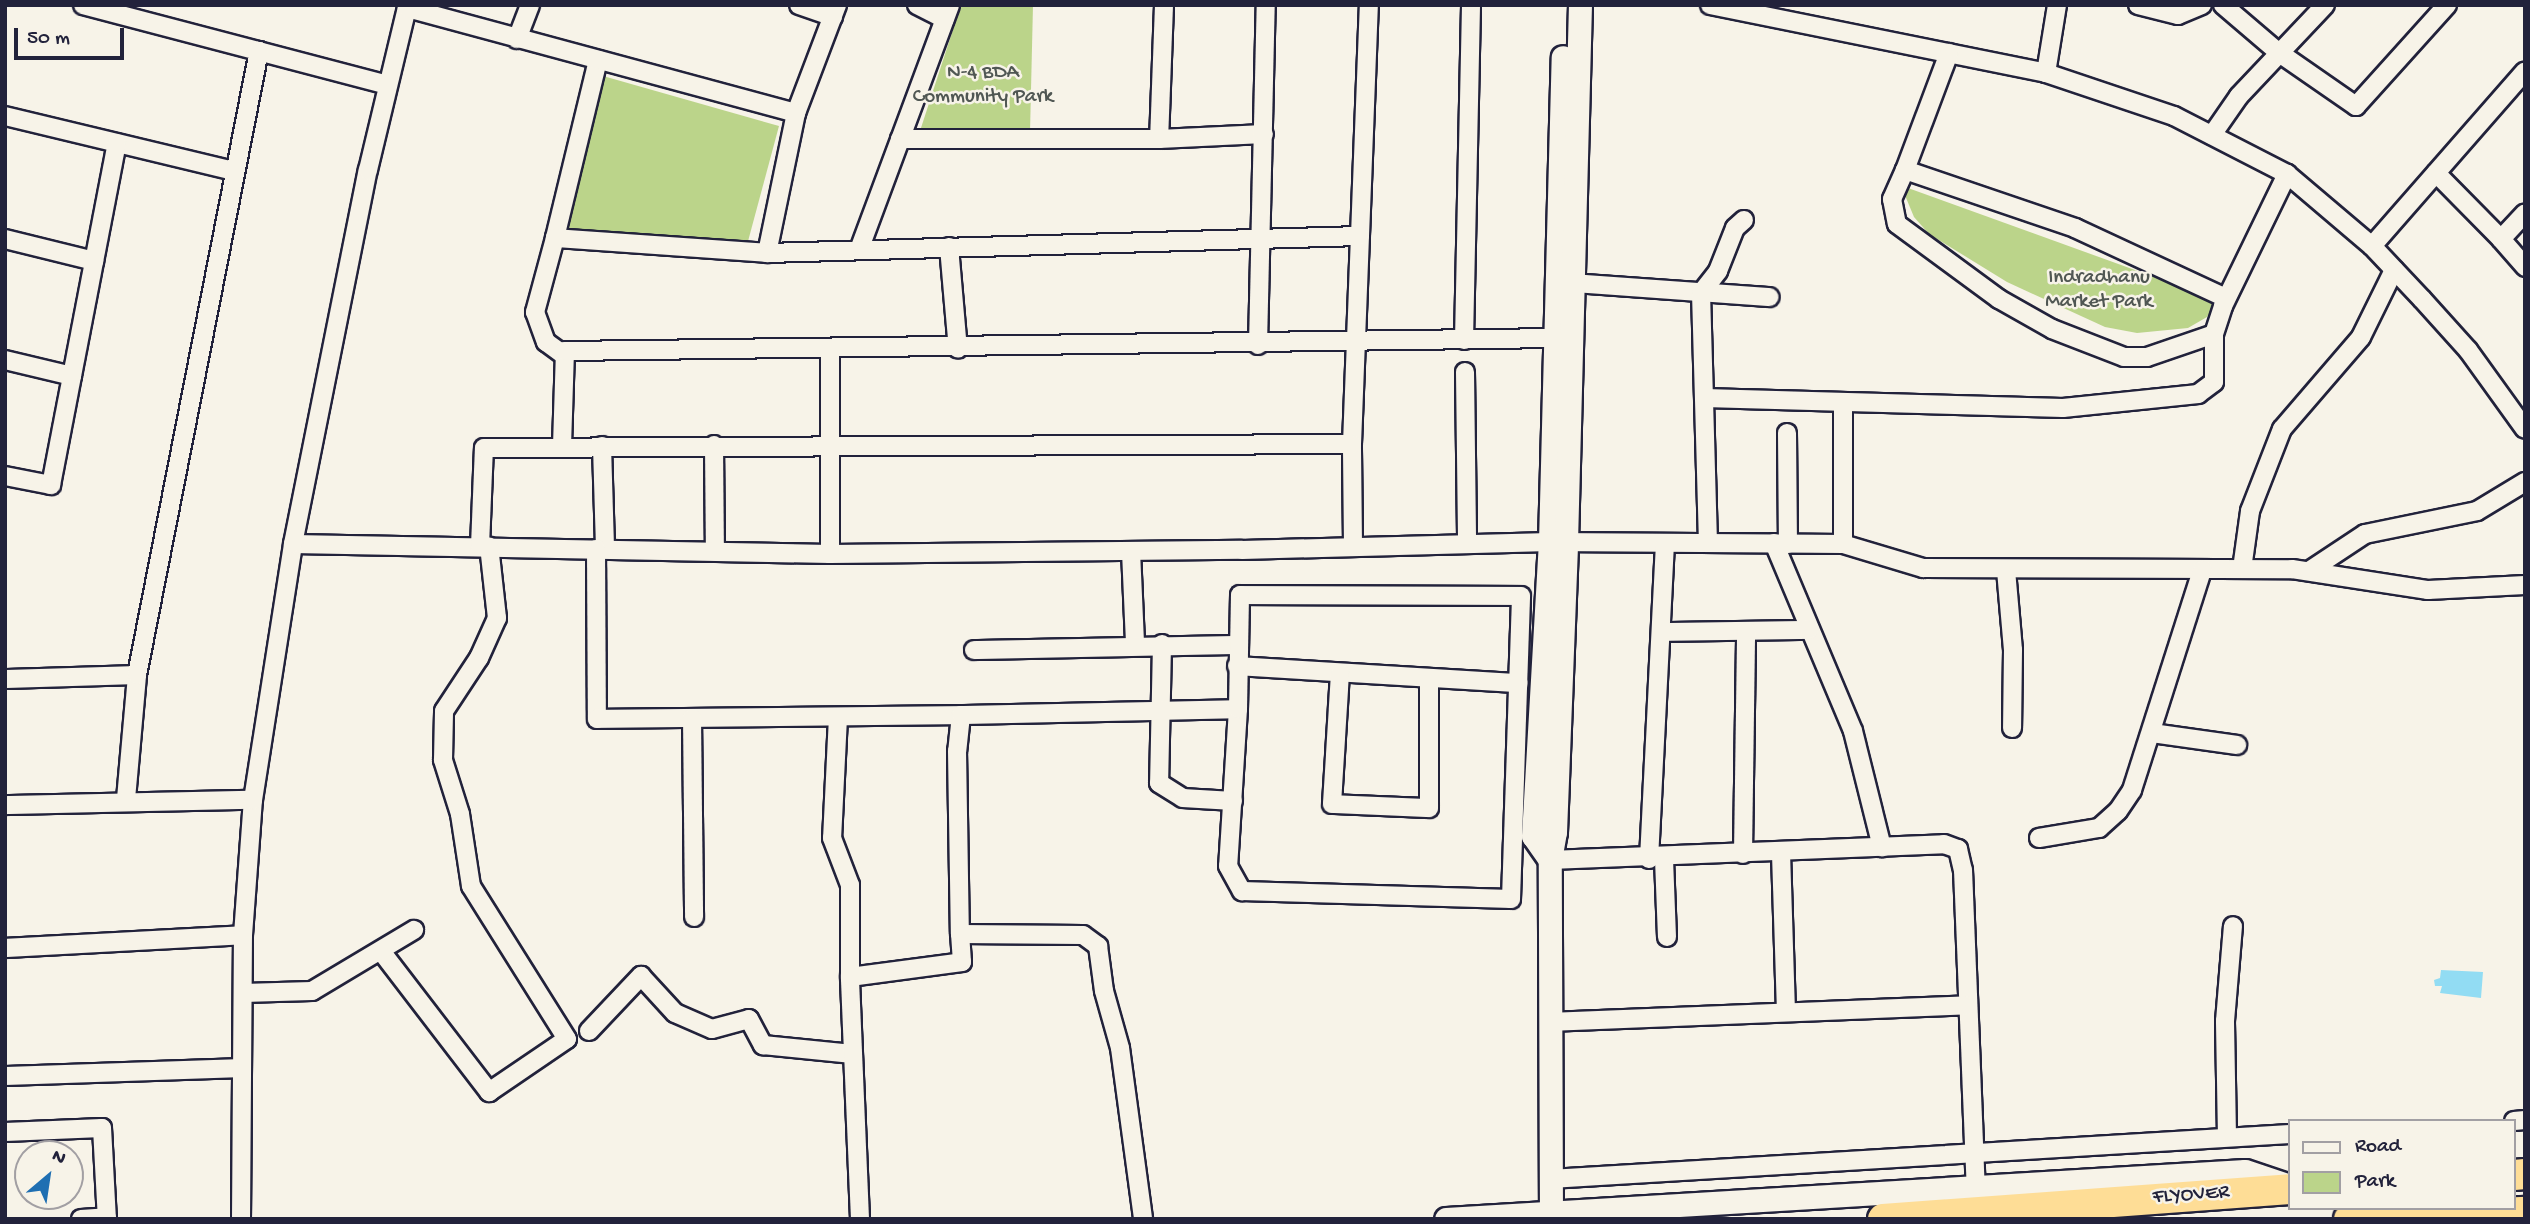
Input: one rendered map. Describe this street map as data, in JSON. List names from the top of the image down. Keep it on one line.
{"streets":{"highway":["FLYOVER"]},"parks":["N-4 BDA Community Park","Indradhanu Market Park"],"legend":["Road","Park"],"scale_bar":"50 m","north":"top right"}
